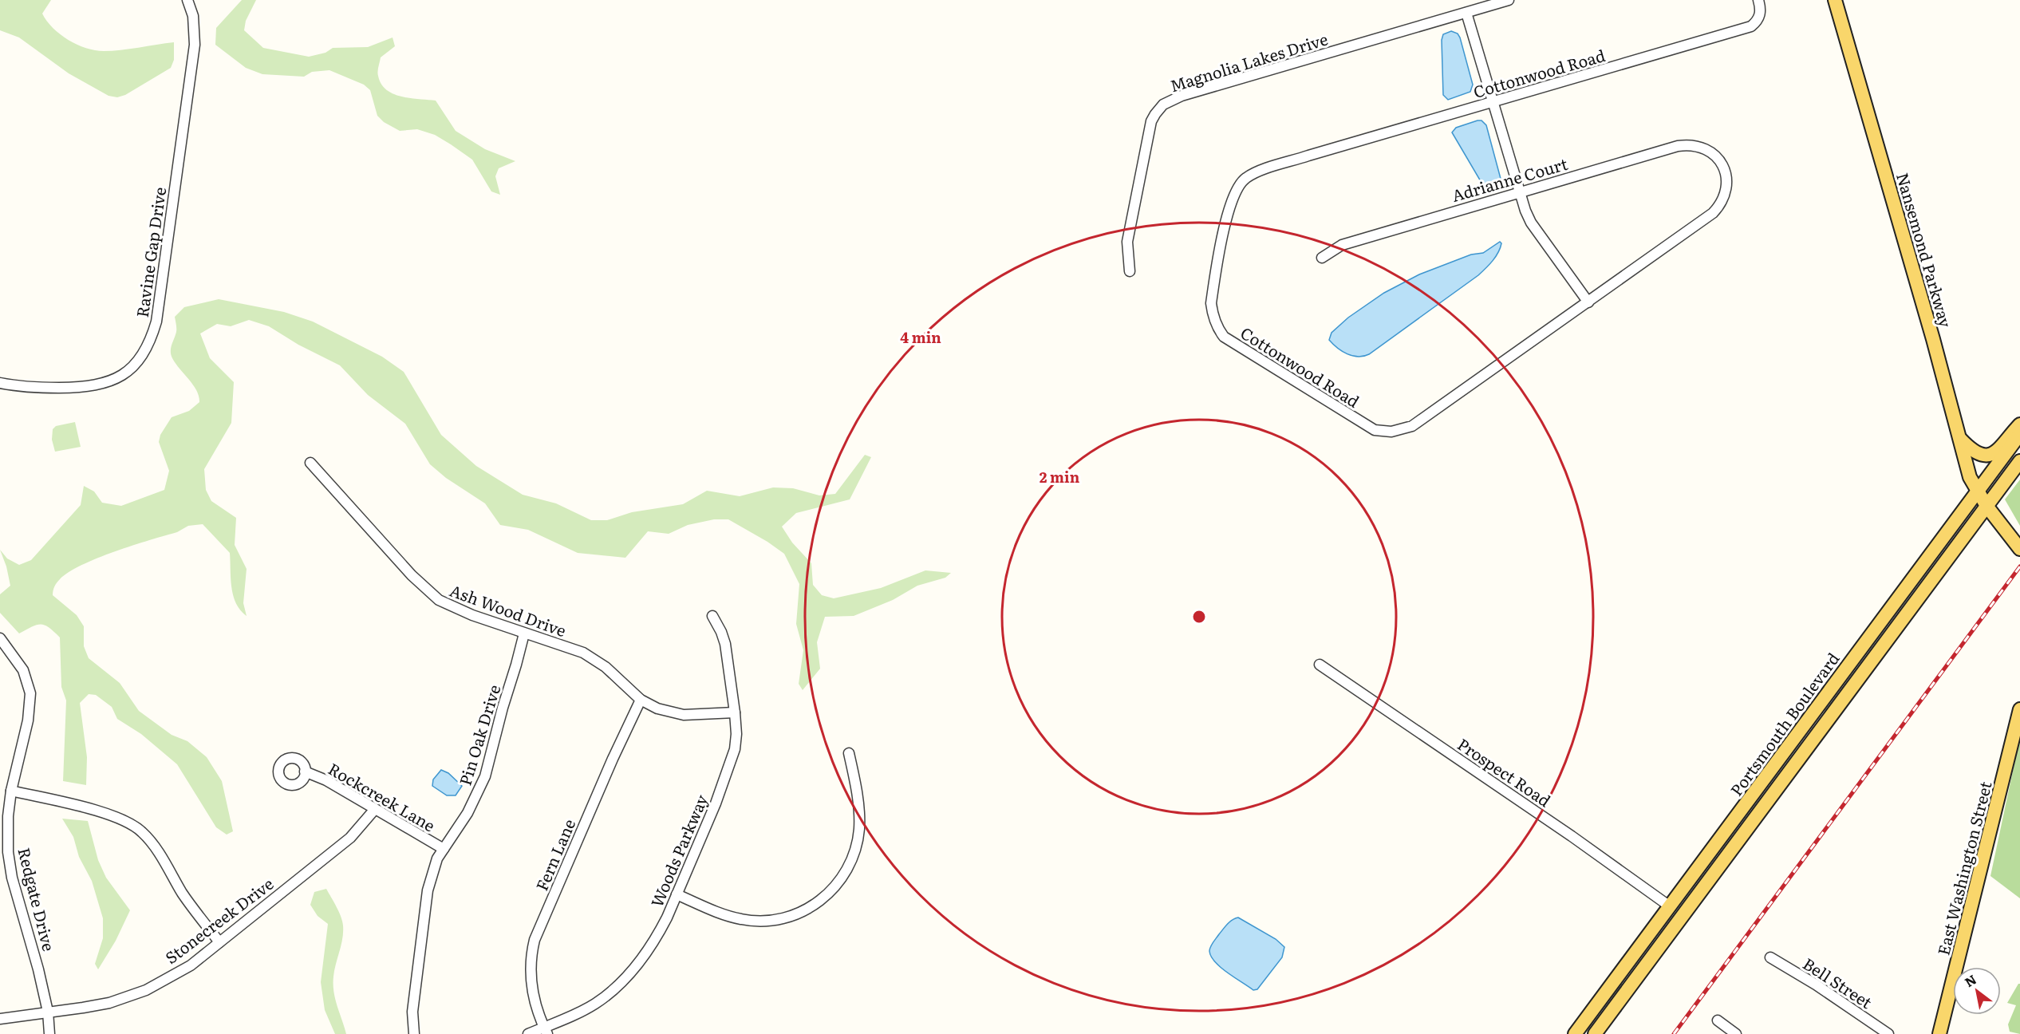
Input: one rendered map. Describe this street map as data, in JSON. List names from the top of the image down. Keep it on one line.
{"streets":{"main road":["Nansemond Parkway","Portsmouth Boulevard","East Washington Street"],"street":["Magnolia Lakes Drive","Cottonwood Road","Adrianne Court","Ravine Gap Drive","Ash Wood Drive","Pin Oak Drive","Prospect Road","Rockcreek Lane","Woods Parkway","Fern Lane","Redgate Drive","Stonecreek Drive","Bell Street"]},"crossings":[["Cottonwood Road","Adrianne Court"],["Nansemond Parkway","Portsmouth Boulevard"],["Ash Wood Drive","Pin Oak Drive"],["Ash Wood Drive","Woods Parkway"],["Ash Wood Drive","Fern Lane"],["Portsmouth Boulevard","Prospect Road"],["Pin Oak Drive","Rockcreek Lane"],["Rockcreek Lane","Stonecreek Drive"],["Woods Parkway","Fern Lane"],["Redgate Drive","Stonecreek Drive"]],"north":"top left","rings":["4 min","2 min"]}
